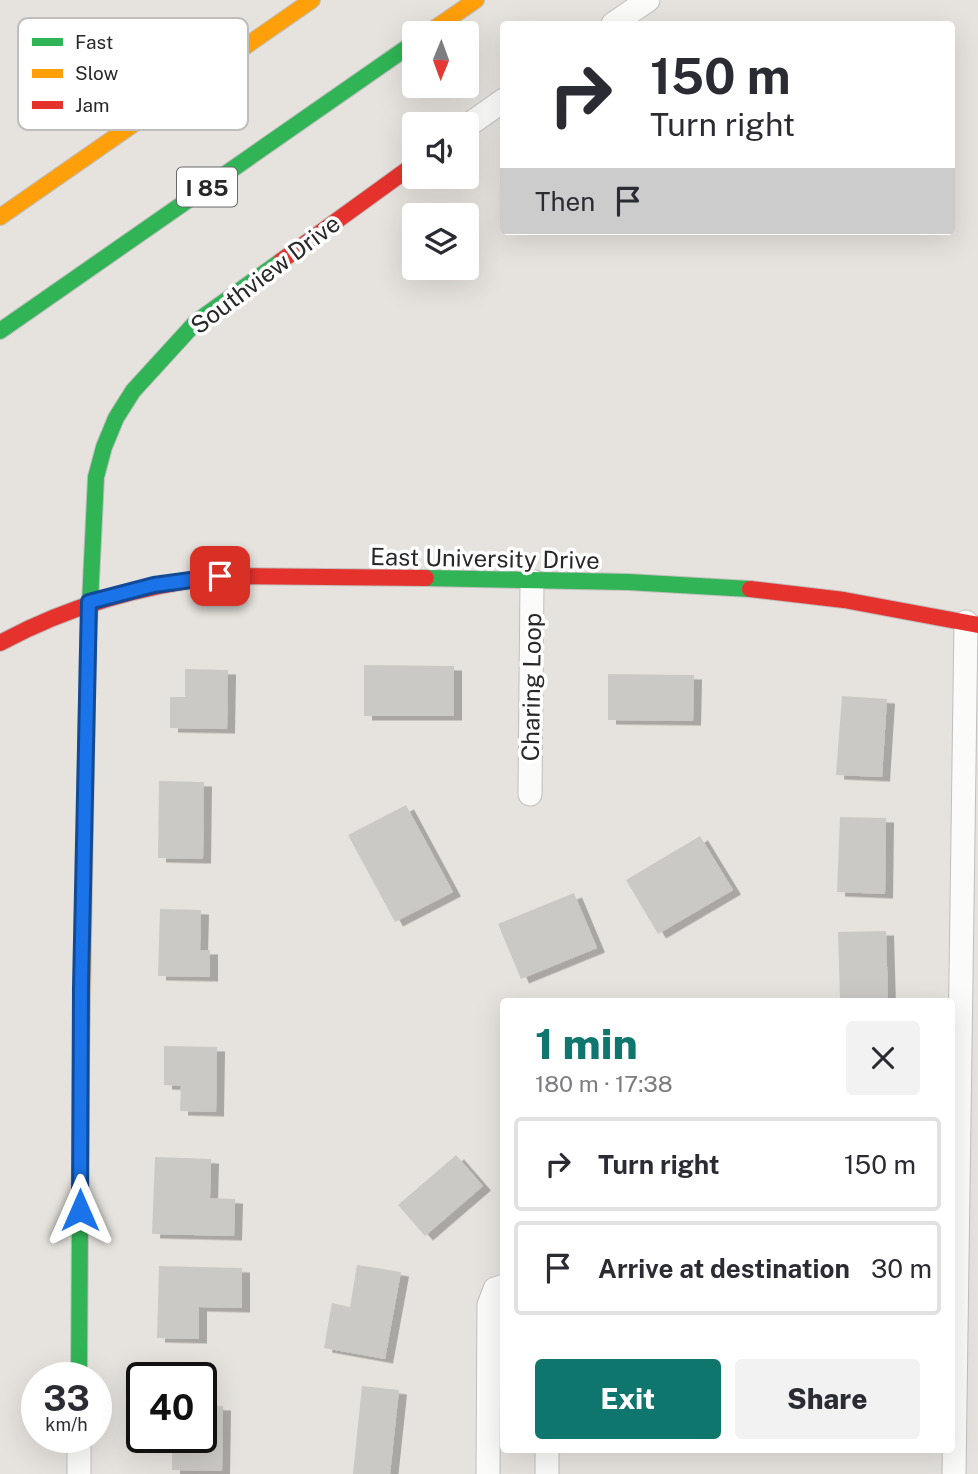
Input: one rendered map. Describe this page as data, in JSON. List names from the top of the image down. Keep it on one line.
{"streets":{"main road":["I 85","Southview Drive","East University Drive"],"street":["Charing Loop"]},"crossings":[["Southview Drive","East University Drive"],["East University Drive","Charing Loop"]],"legend":["Fast","Slow","Jam"],"north":"bottom","page":{"turn":["150 m","Turn right"],"then":"Then","heading":["1 min","180 m · 17:38"],"list":[{"name":"Turn right","value":"150 m"},{"name":"Arrive at destination","value":"30 m"}],"buttons":["Exit","Share"],"speed":"33 km/h","limit":"40"}}
